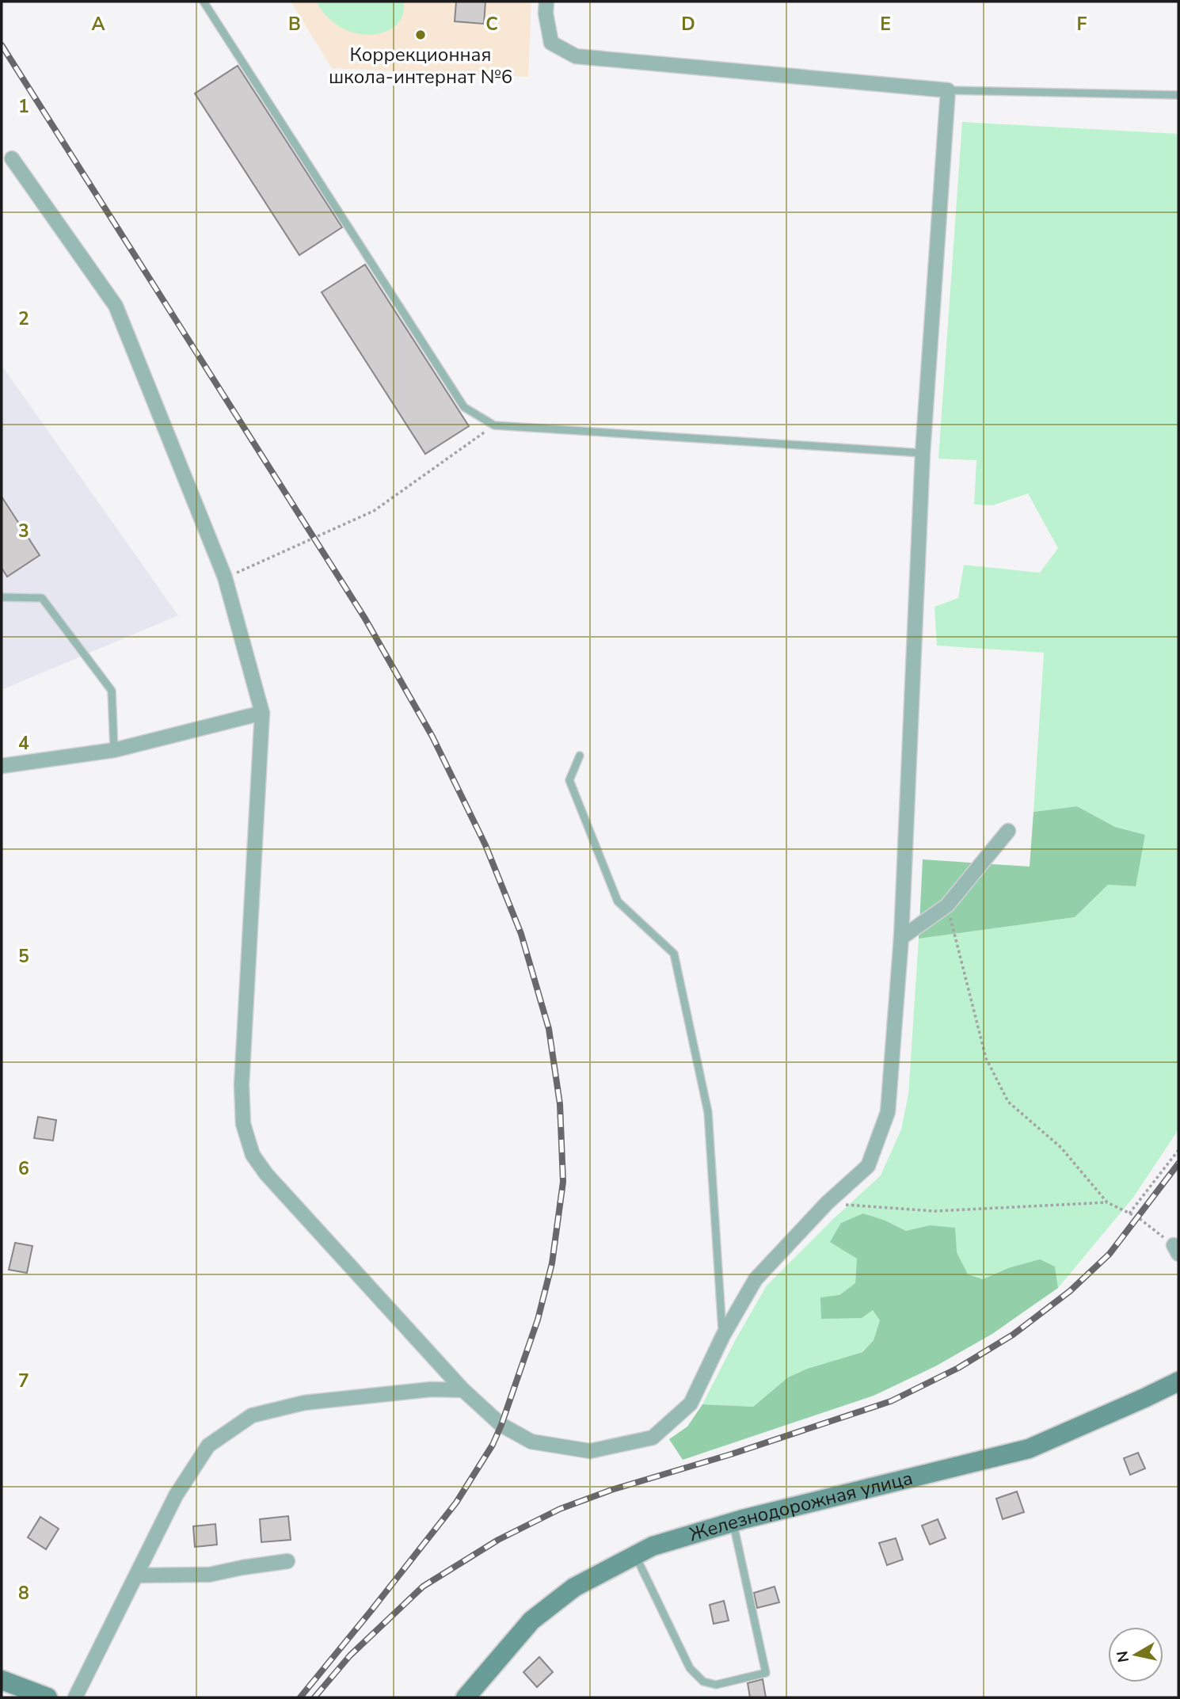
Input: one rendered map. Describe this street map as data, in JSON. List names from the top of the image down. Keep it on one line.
{"streets":{"main road":["Железнодорожная улица"]},"places":["Коррекционная школа-интернат №6"],"north":"left","grid":{"columns":["A","B","C","D","E","F"],"rows":["1","2","3","4","5","6","7","8"]}}
